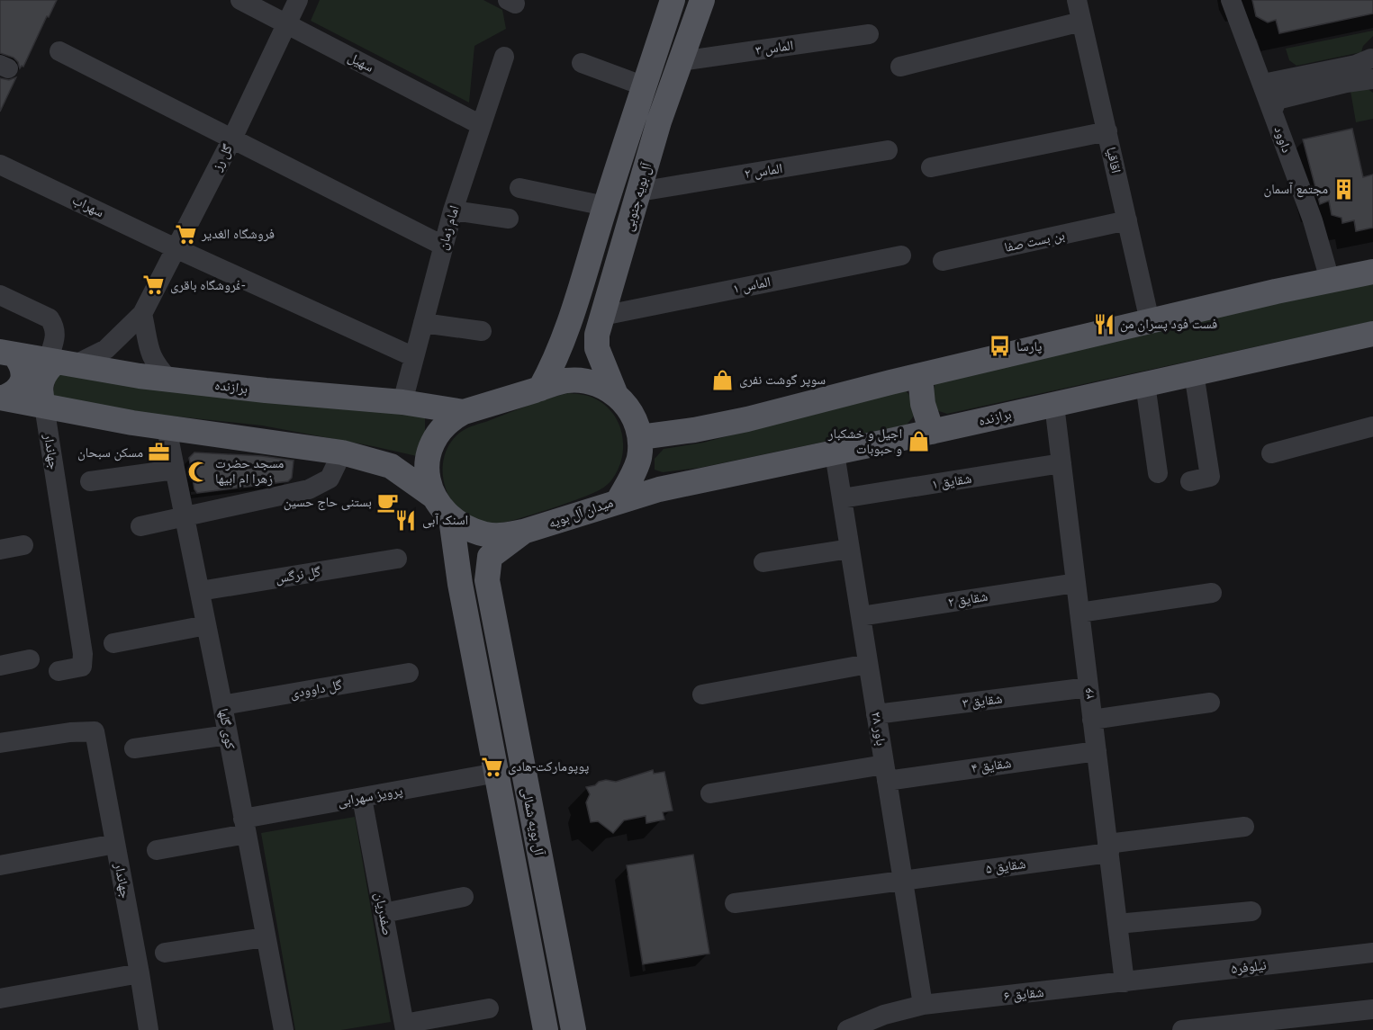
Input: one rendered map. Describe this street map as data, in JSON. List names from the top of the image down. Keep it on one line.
{"streets":{"main road":["آل بویه جنوبی","برازنده","میدان آل بویه","آل بویه شمالی"],"street":["الماس ۳","سهیل","داوود","گل رز","اقاقیا","الماس ۲","سهراب","امام زمان","بن بست صفا","الماس ۱","جهاندار","شقایق ۱","گل نرگس","شقایق ۲","گل داوودی","۲۶","شقایق ۳","کوی گلها","باور ۲۸","شقایق ۴","پرویز سهرابی","شقایق ۵","صفدریان","نیلوفر۵","شقایق ۶"]},"crossings":[["الماس ۳","آل بویه جنوبی"],["سهیل","گل رز"],["سهیل","امام زمان"],["گل رز","سهراب"],["گل رز","برازنده"],["اقاقیا","بن بست صفا"],["الماس ۲","آل بویه جنوبی"],["آل بویه جنوبی","الماس ۱"],["آل بویه جنوبی","برازنده"],["آل بویه جنوبی","میدان آل بویه"],["آل بویه جنوبی","آل بویه شمالی"],["سهراب","امام زمان"],["امام زمان","برازنده"],["برازنده","میدان آل بویه"],["برازنده","۲۶"],["برازنده","باور ۲۸"],["برازنده","آل بویه شمالی"],["شقایق ۱","۲۶"],["شقایق ۱","باور ۲۸"],["میدان آل بویه","آل بویه شمالی"],["گل نرگس","کوی گلها"],["شقایق ۲","۲۶"],["شقایق ۲","باور ۲۸"],["گل داوودی","کوی گلها"],["۲۶","شقایق ۳"],["۲۶","شقایق ۴"],["۲۶","شقایق ۵"],["۲۶","نیلوفر۵"],["۲۶","شقایق ۶"],["شقایق ۳","باور ۲۸"],["کوی گلها","پرویز سهرابی"],["باور ۲۸","شقایق ۴"],["باور ۲۸","شقایق ۵"],["باور ۲۸","شقایق ۶"],["پرویز سهرابی","آل بویه شمالی"],["پرویز سهرابی","صفدریان"],["نیلوفر۵","شقایق ۶"]],"places":{"building":["مجتمع آسمان"],"supermarket":["فروشگاه الغدیر","فروشگاه باقری-","پوپومارکت-هادی"],"restaurant":["فست فود پسران من","اسنک آبی"],"bus stop":["پارسا"],"shop":["سوپر گوشت نفری","اجیل و خشکبار و حبوبات"],"office":["مسکن سبحان"],"mosque":["مسجد حضرت زهرا ام ابیها"],"cafe":["بستنی حاج حسین"]}}
